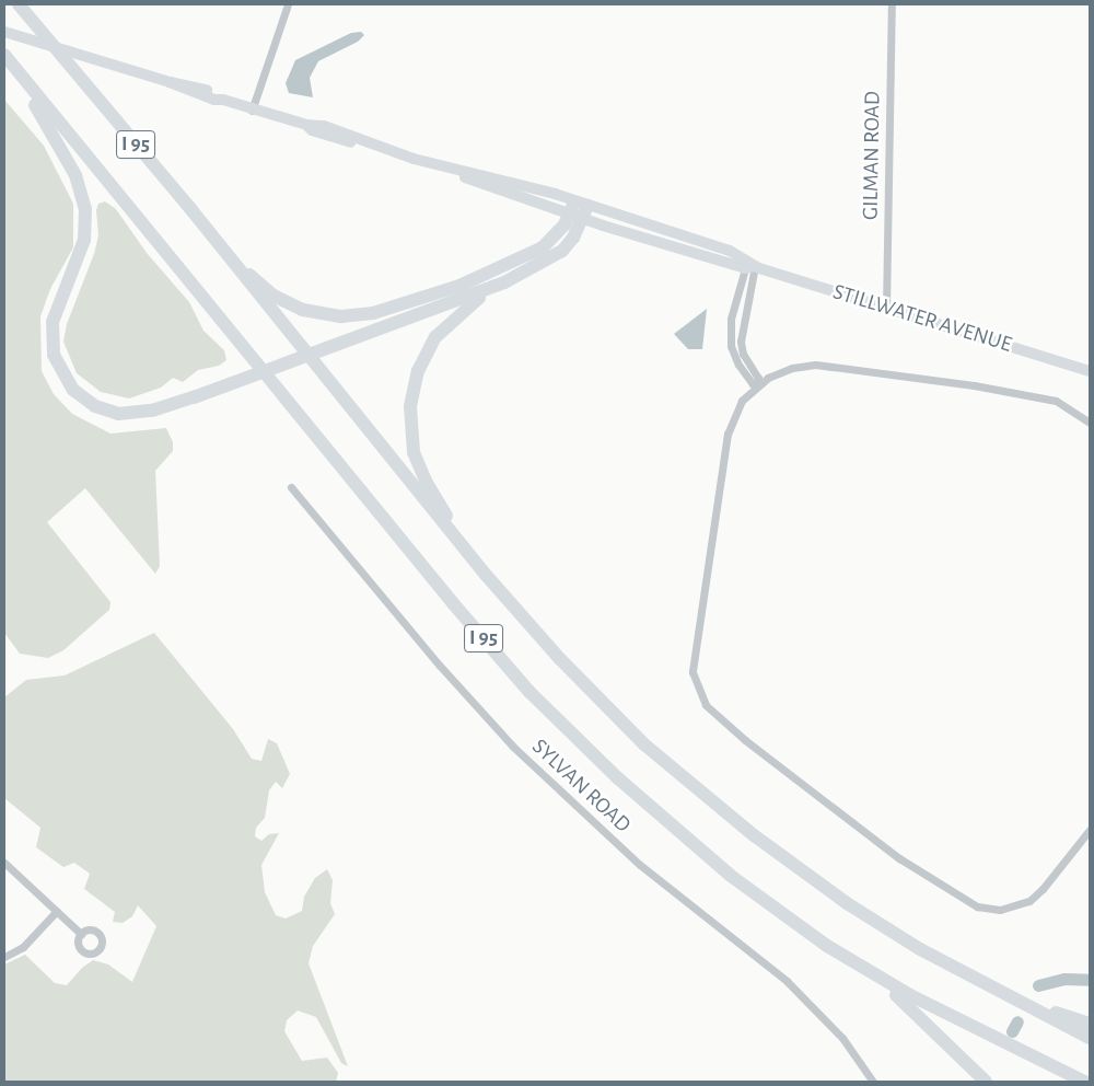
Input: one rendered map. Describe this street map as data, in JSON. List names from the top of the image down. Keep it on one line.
{"streets":{"highway":["I 95"],"main road":["STILLWATER AVENUE"],"street":["GILMAN ROAD","SYLVAN ROAD"]},"crossings":[["GILMAN ROAD","STILLWATER AVENUE"]]}
